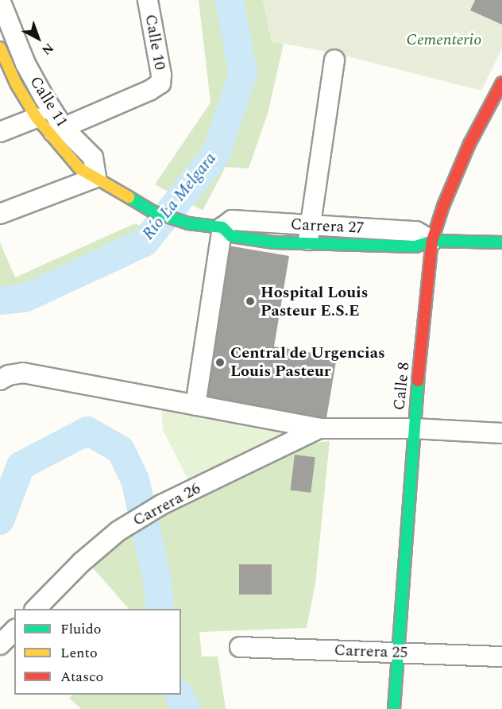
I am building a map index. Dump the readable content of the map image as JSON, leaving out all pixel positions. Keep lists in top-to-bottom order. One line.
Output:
{"streets":{"main road":["Calle 11","Carrera 27","Calle 8"],"street":["Calle 10","Carrera 26","Carrera 25"]},"crossings":[["Calle 10","Calle 11"],["Calle 11","Carrera 27"],["Carrera 27","Calle 8"],["Calle 8","Carrera 26"],["Calle 8","Carrera 25"]],"water":["Río La Melgara"],"parks":["Cementerio"],"places":["Hospital Louis Pasteur E.S.E","Central de Urgencias Louis Pasteur"],"legend":["Fluido","Lento","Atasco"],"north":"bottom right"}
